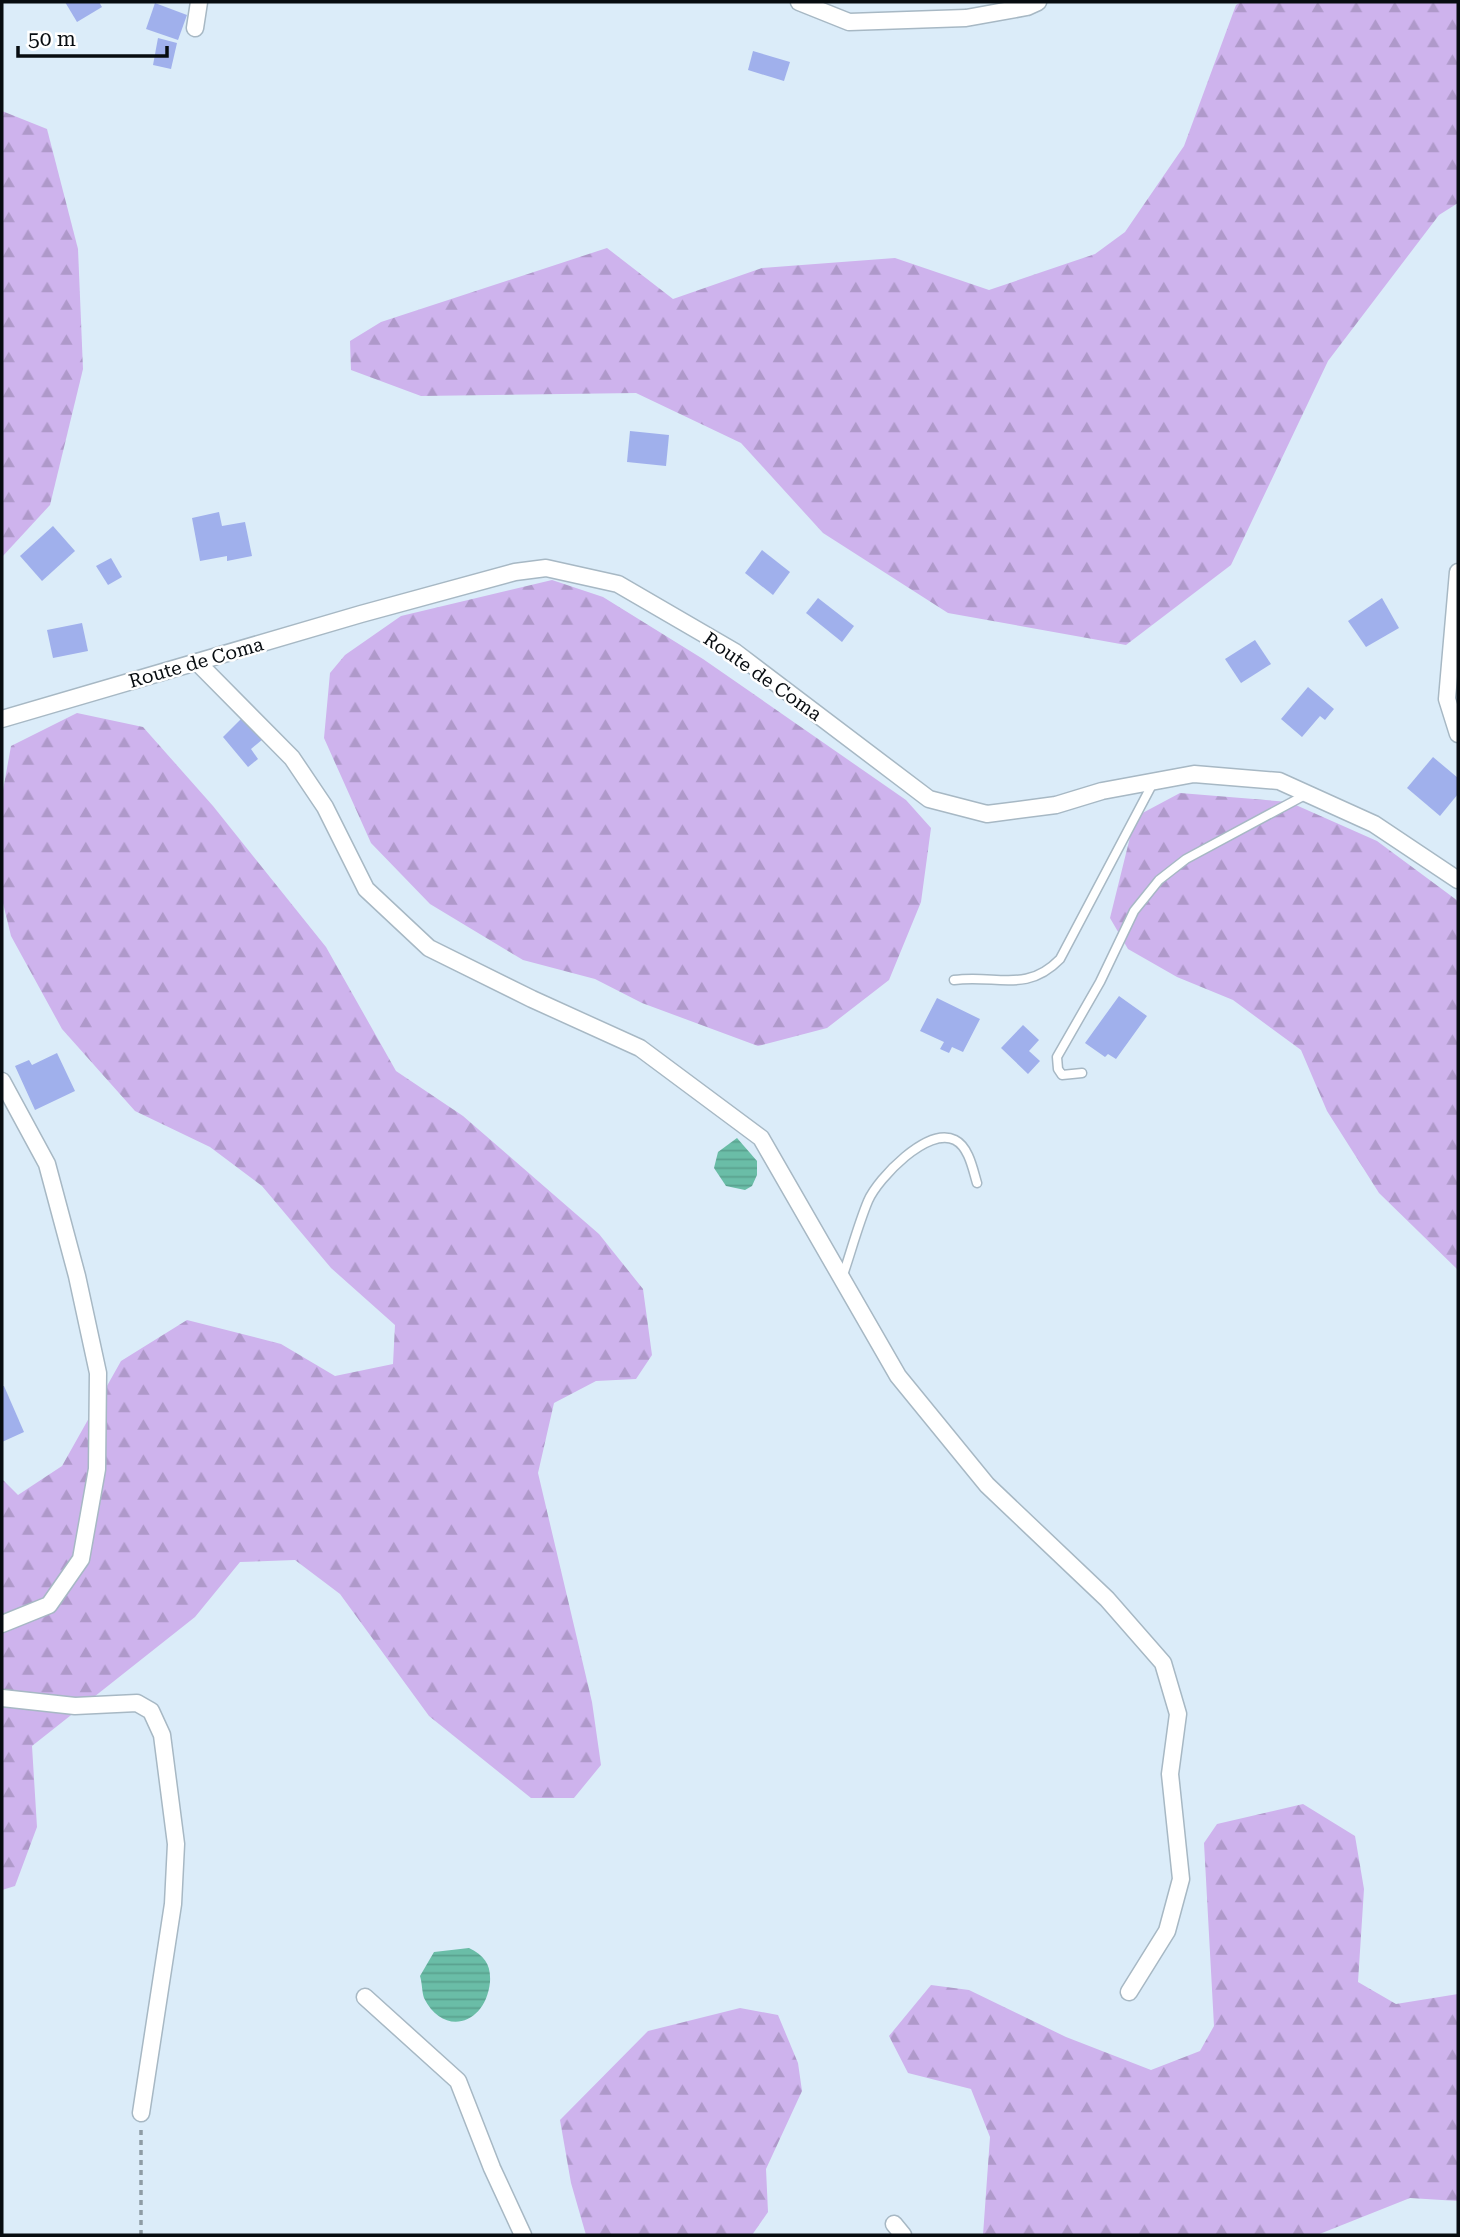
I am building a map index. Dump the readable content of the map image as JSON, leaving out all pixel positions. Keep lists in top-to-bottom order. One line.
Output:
{"streets":{"street":["Route de Coma"]},"scale_bar":"50 m"}
